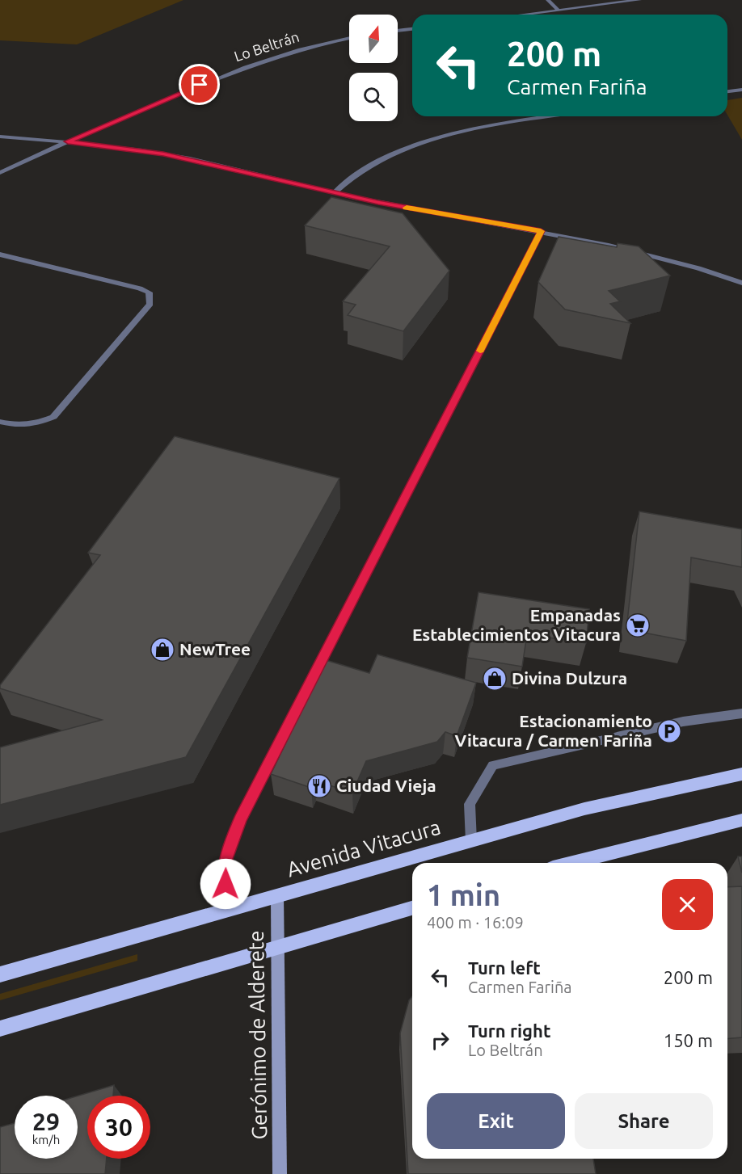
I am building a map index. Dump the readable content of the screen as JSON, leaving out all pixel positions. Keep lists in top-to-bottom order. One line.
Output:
{"streets":{"main road":["Avenida Vitacura","Gerónimo de Alderete"],"street":["Lo Beltrán"]},"crossings":[["Avenida Vitacura","Gerónimo de Alderete"]],"places":{"supermarket":["Empanadas Establecimientos Vitacura"],"shop":["NewTree","Divina Dulzura"],"parking":["Estacionamiento Vitacura / Carmen Fariña"],"restaurant":["Ciudad Vieja"]},"north":"top","page":{"turn":["200 m","Carmen Fariña"],"heading":["1 min","400 m · 16:09"],"list":[{"name":"Turn left","note":"Carmen Fariña","value":"200 m"},{"name":"Turn right","note":"Lo Beltrán","value":"150 m"}],"buttons":["Exit","Share"],"speed":"29 km/h","limit":"30"}}
